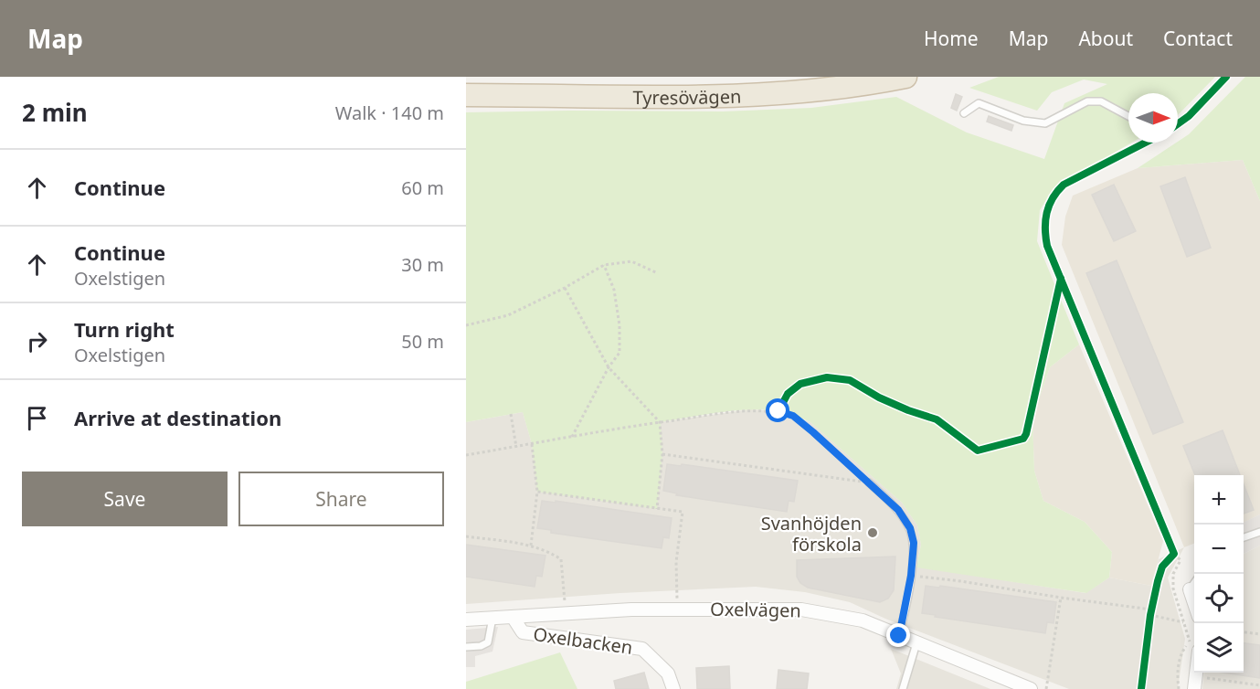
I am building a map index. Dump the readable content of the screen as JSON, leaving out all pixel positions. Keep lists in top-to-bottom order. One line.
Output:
{"streets":{"highway":["Tyresövägen"],"street":["Oxelvägen","Oxelbacken"]},"crossings":[["Oxelvägen","Oxelbacken"]],"places":["Svanhöjden förskola"],"north":"right","page":{"header":"Map","nav":["Home","Map","About","Contact"],"heading":["2 min","Walk · 140 m"],"list":[["Continue","60 m"],["Continue","Oxelstigen","30 m"],["Turn right","Oxelstigen","50 m"],"Arrive at destination"],"buttons":["Save","Share"],"map_buttons":["+","−"]}}
